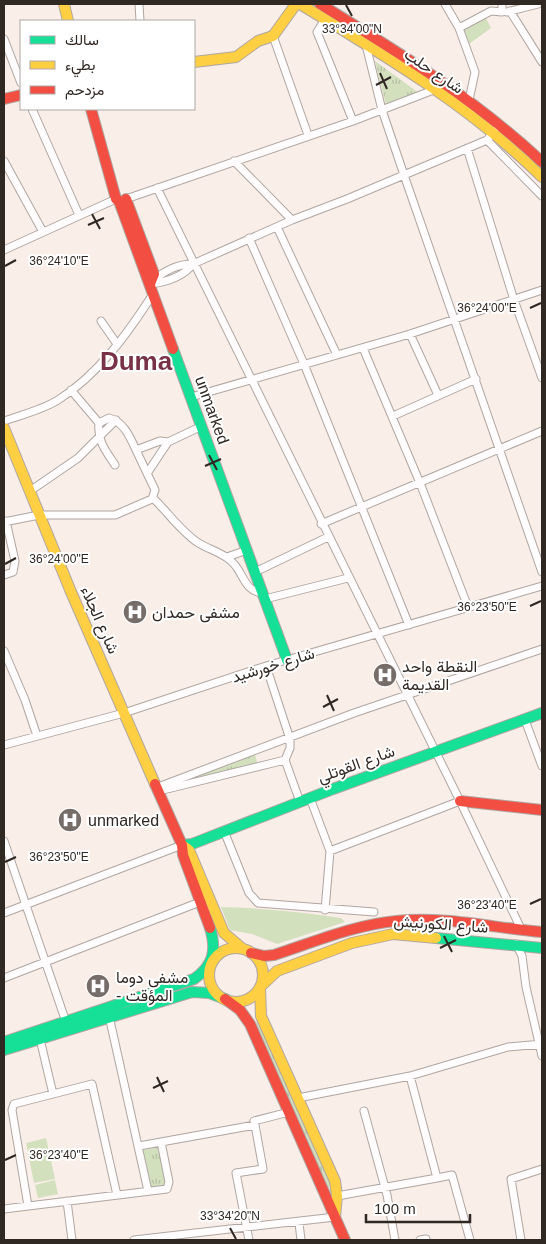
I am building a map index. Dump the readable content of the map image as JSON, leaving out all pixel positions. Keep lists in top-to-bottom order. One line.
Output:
{"streets":{"street":["شارع حلب","unmarked","شارع الجلاء","شارع خورشيد","شارع القوتلي","شارع الكورنيش"]},"crossings":[["unmarked","شارع خورشيد"],["شارع الجلاء","شارع خورشيد"],["شارع الجلاء","شارع القوتلي"]],"districts":["Duma"],"places":{"hospital":["مشفى حمدان","النقطة واحد القديمة","unmarked","مشفى دوما - المؤقت"]},"legend":["سالك","بطيء","مزدحم"],"scale_bar":"100 m","coordinates":["33°34'00\"N","36°24'10\"E","36°24'00\"E","36°23'50\"E","36°23'40\"E","33°34'20\"N"]}
